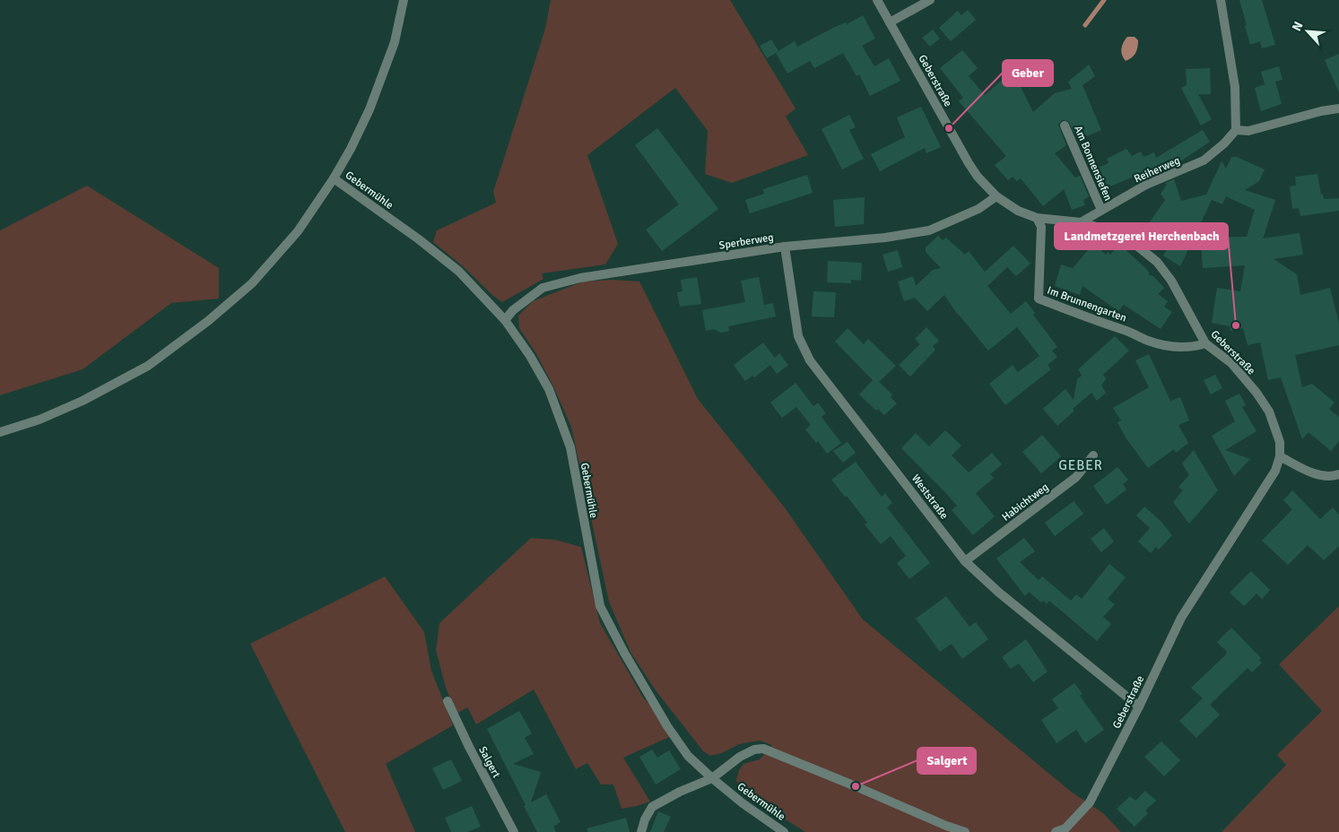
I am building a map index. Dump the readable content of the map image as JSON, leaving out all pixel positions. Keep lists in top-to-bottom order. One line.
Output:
{"streets":{"street":["Geberstraße","Am Bonnensiefen","Reiherweg","Gebermühle","Sperberweg","Im Brunnengarten","Weststraße","Habichtweg","Salgert"]},"crossings":[["Geberstraße","Reiherweg"],["Geberstraße","Sperberweg"],["Geberstraße","Im Brunnengarten"],["Geberstraße","Weststraße"],["Am Bonnensiefen","Reiherweg"],["Gebermühle","Sperberweg"],["Sperberweg","Weststraße"],["Weststraße","Habichtweg"]],"districts":["GEBER"],"places":["Geber","Landmetzgerei Herchenbach","Salgert"],"north":"top left"}
